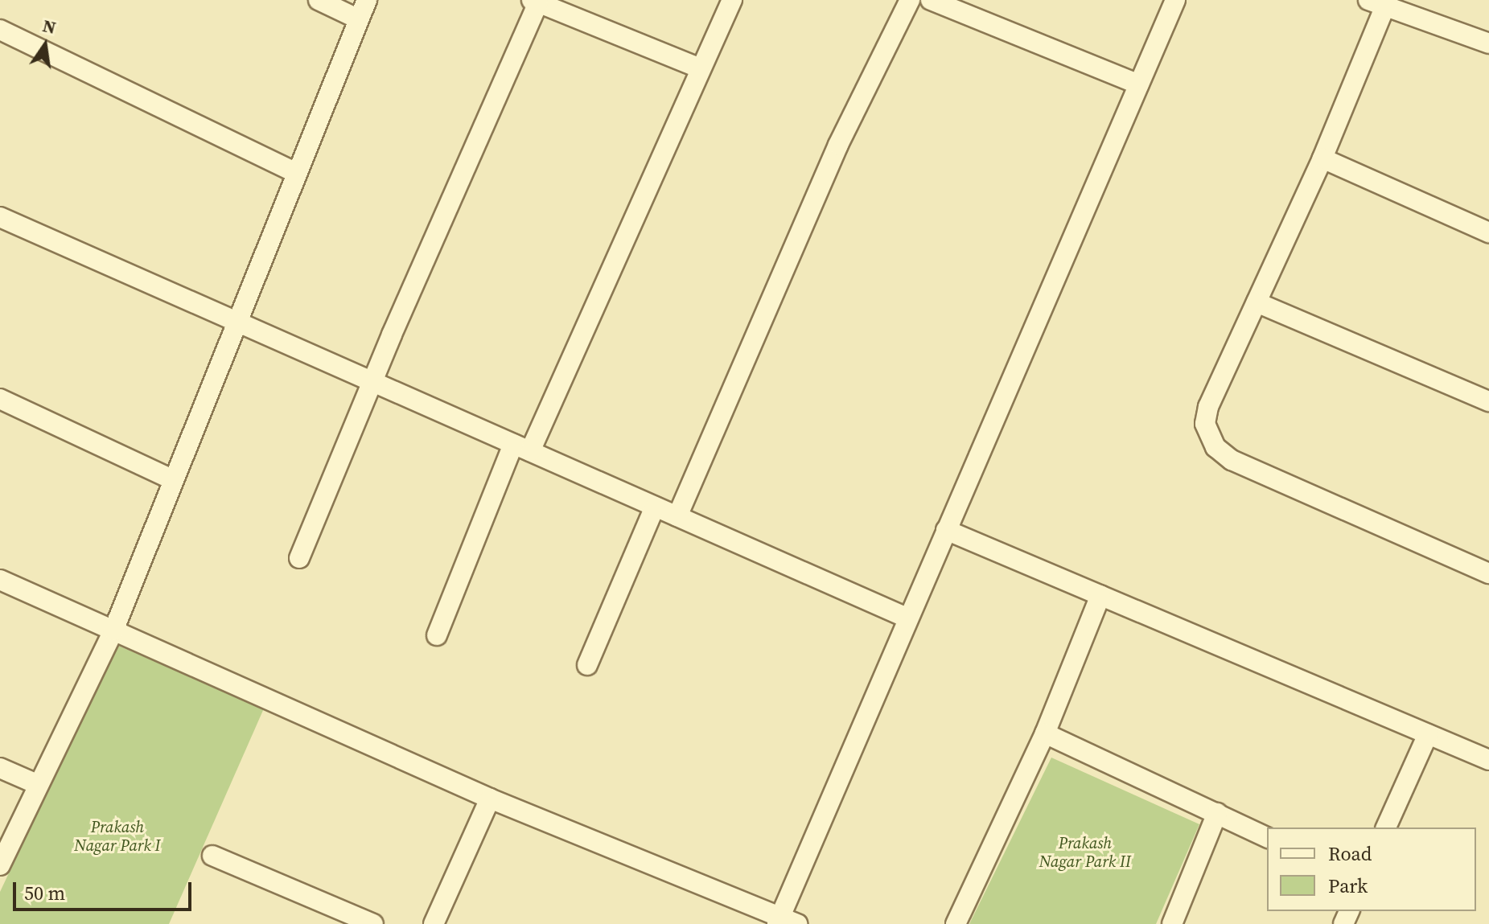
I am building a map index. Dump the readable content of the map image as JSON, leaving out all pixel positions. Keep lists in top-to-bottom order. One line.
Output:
{"parks":["Prakash Nagar Park I","Prakash Nagar Park II"],"legend":["Road","Park"],"scale_bar":"50 m","north":"top"}
